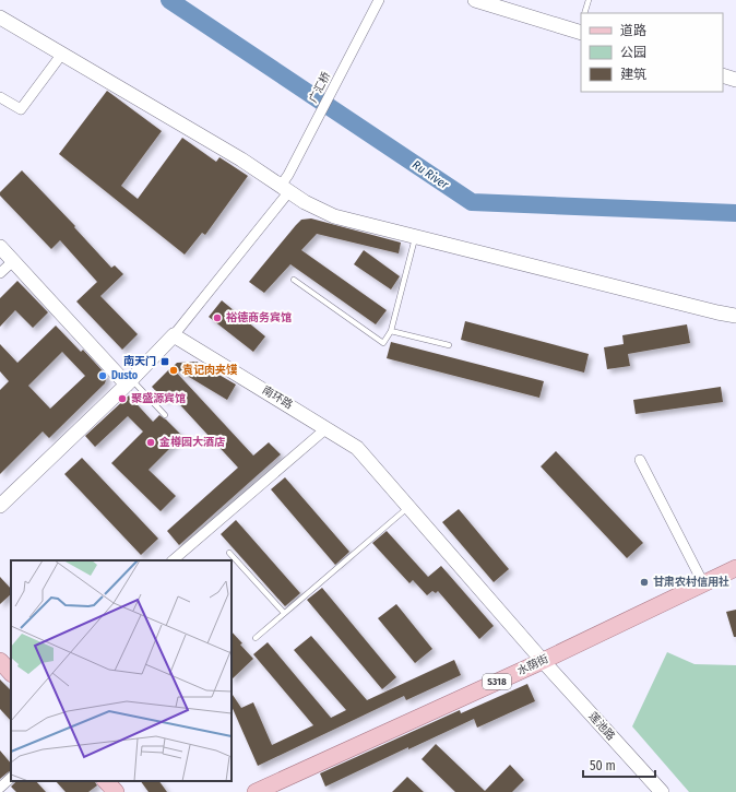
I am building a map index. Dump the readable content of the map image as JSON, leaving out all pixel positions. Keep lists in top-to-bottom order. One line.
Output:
{"streets":{"main road":["水荫街","S318"],"street":["广汇桥","南环路","莲池路"]},"crossings":[["广汇桥","南环路"],["南环路","水荫街"],["南环路","莲池路"],["水荫街","莲池路"]],"water":["Ru River"],"places":{"other":["裕德商务宾馆","袁记肉夹馍","Dusto","聚盛源宾馆","金樽园大酒店","甘肃农村信用社"],"transit":["南天门"]},"legend":["道路","公园","建筑"],"scale_bar":"50 m"}
